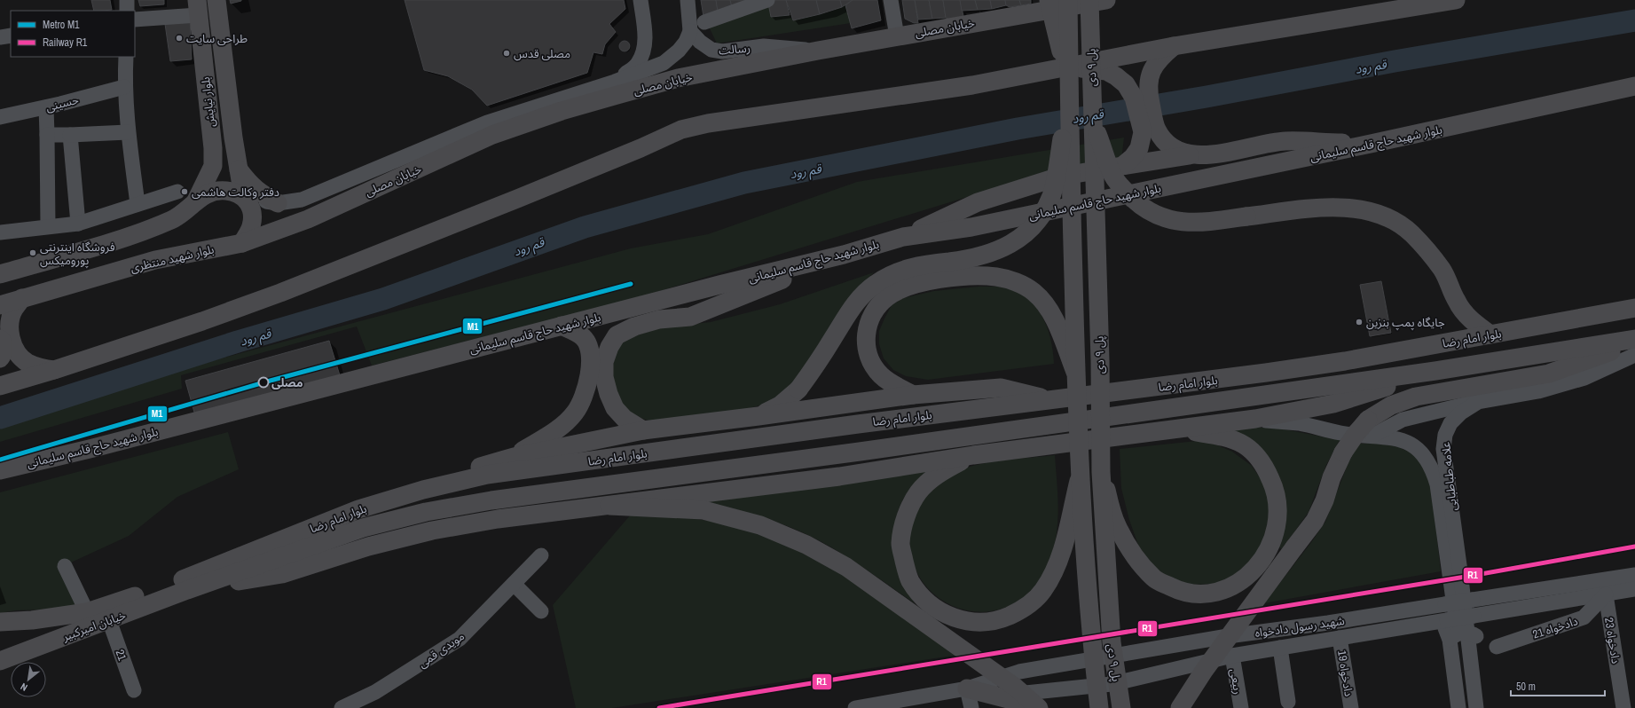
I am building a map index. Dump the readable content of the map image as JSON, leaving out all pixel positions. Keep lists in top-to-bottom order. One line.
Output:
{"streets":{"main road":["خیابان مصلی","پل ۹ دی","بلوار نیایش","بلوار شهید حاج قاسم سلیمانی","بلوار شهید منتظری","بلوار امام رضا","خیابان امیرکبیر"],"street":["رسالت","حسینی","علامه طباطبایی","شهید رسول دادخواه","دادخواه 21","دادخواه 23","مویدی قمی","21","دادخواه 19","ربیعی"]},"crossings":[["خیابان مصلی","رسالت"],["خیابان مصلی","پل ۹ دی"],["خیابان مصلی","بلوار نیایش"],["خیابان مصلی","بلوار شهید منتظری"],["بلوار نیایش","بلوار شهید منتظری"],["بلوار امام رضا","خیابان امیرکبیر"],["خیابان امیرکبیر","21"],["شهید رسول دادخواه","دادخواه 21"],["شهید رسول دادخواه","دادخواه 23"],["شهید رسول دادخواه","دادخواه 19"],["شهید رسول دادخواه","ربیعی"],["دادخواه 21","دادخواه 23"]],"water":["قم رود"],"places":["طراحی سایت","مصلی قدس","دفتر وکالت هاشمی","فروشگاه اینترنتی پورومیکس","جایگاه پمپ بنزین","مصلی"],"lines":["metro line M1","rail line R1"],"legend":["Metro M1","Railway R1"],"scale_bar":"50 m","north":"bottom left"}
